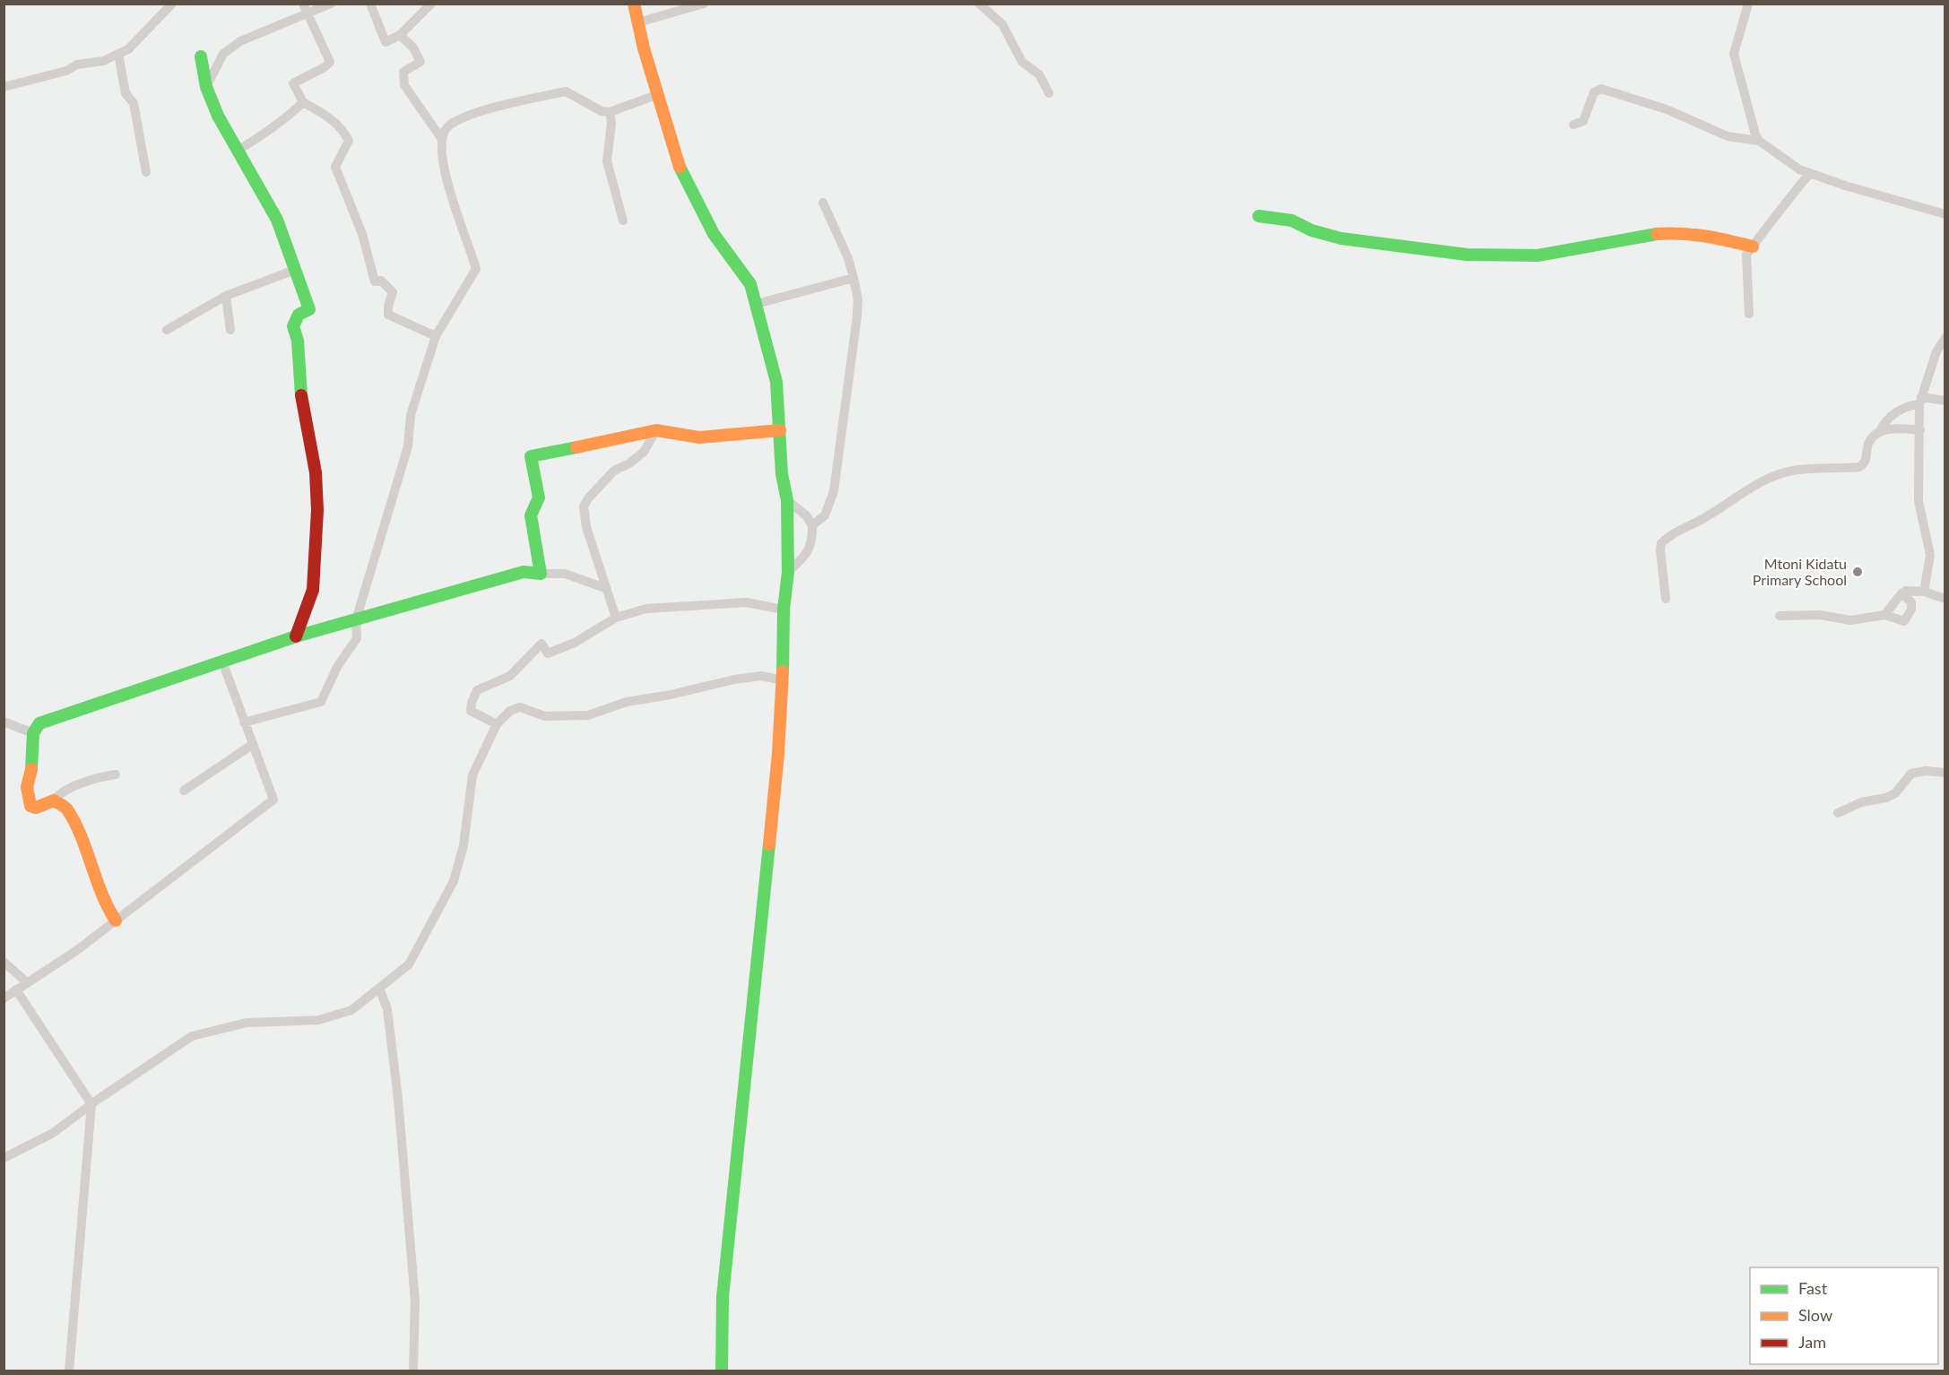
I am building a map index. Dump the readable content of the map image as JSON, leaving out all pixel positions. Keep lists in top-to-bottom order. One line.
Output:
{"places":["Mtoni Kidatu Primary School"],"legend":["Fast","Slow","Jam"]}
